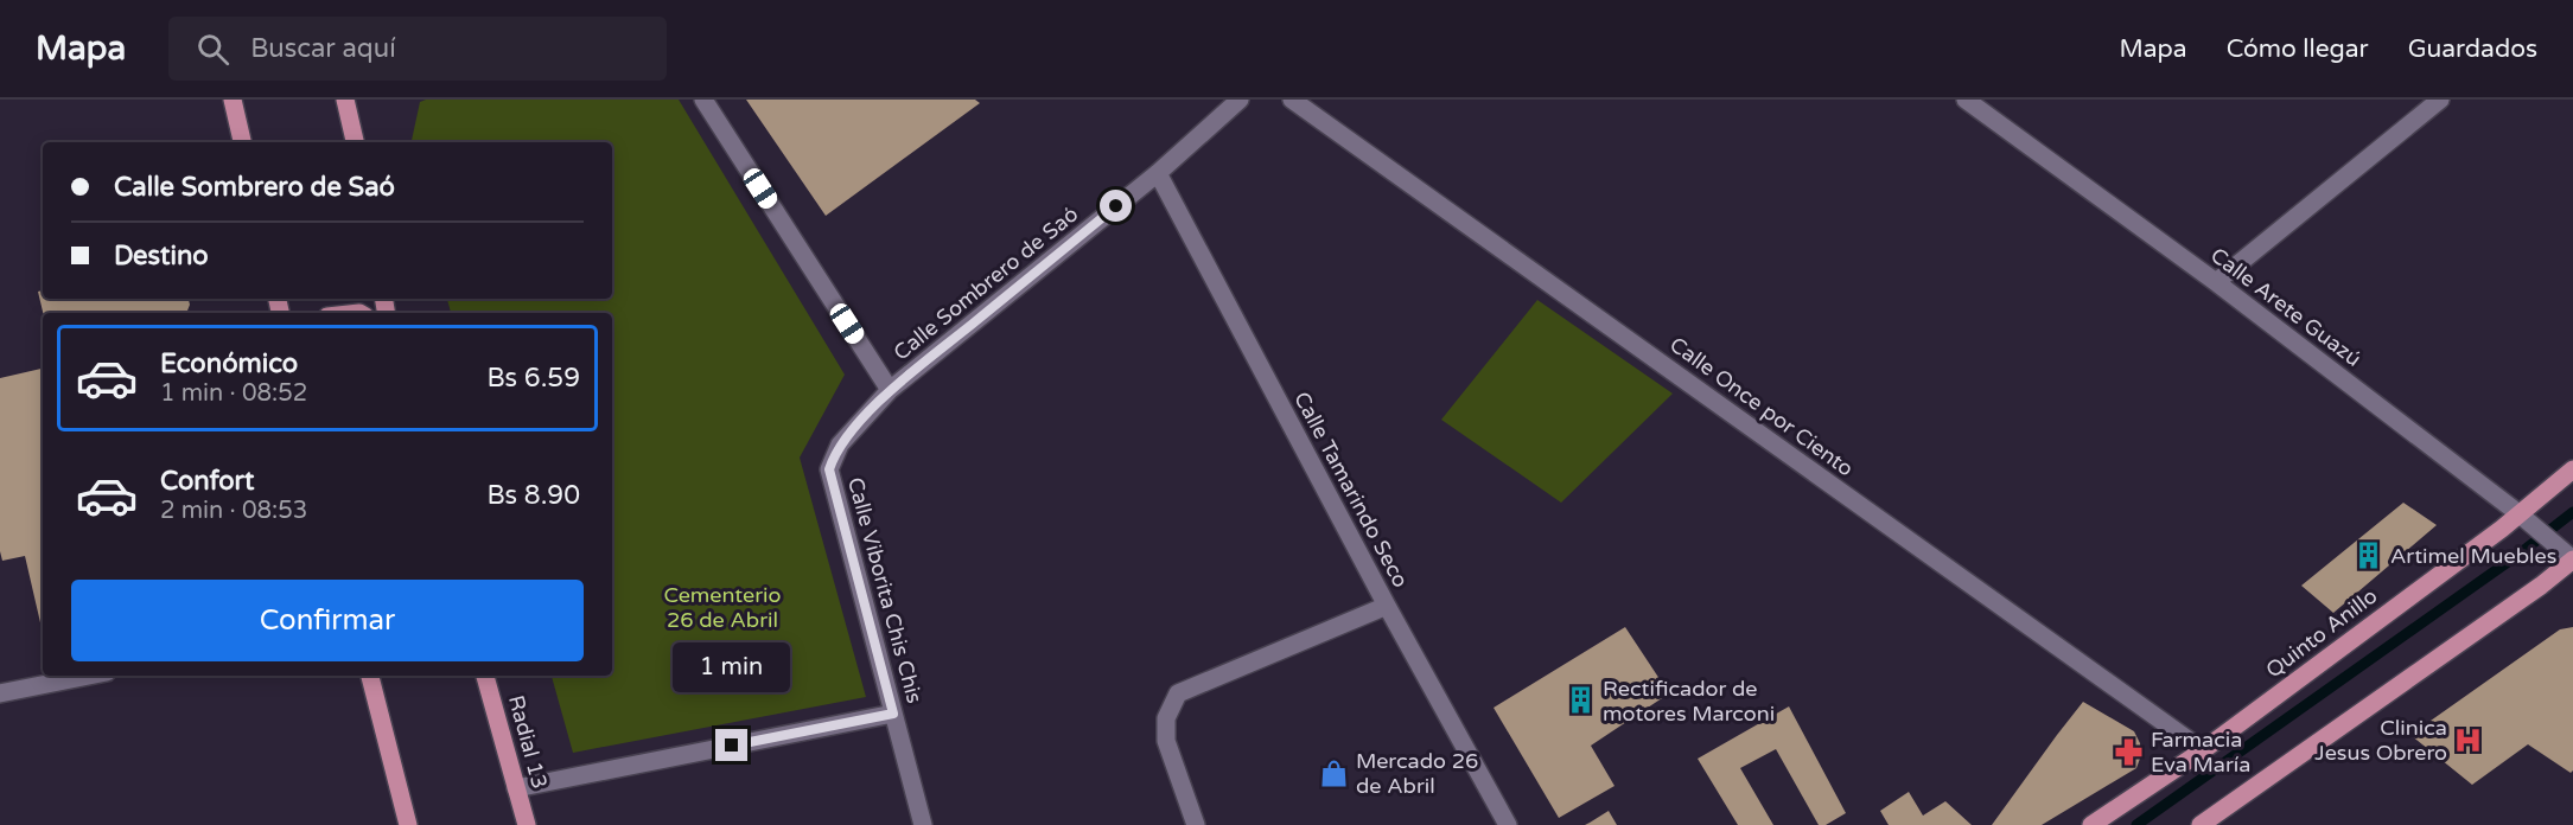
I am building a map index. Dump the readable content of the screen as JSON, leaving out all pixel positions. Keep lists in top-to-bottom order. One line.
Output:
{"streets":{"main road":["Quinto Anillo","Radial 13"],"street":["Calle Sombrero de Saó","Calle Arete Guazú","Calle Once por Ciento","Calle Tamarindo Seco","Calle Viborita Chis Chis"]},"crossings":[["Calle Sombrero de Saó","Calle Tamarindo Seco"],["Calle Sombrero de Saó","Calle Viborita Chis Chis"],["Calle Arete Guazú","Quinto Anillo"],["Calle Once por Ciento","Quinto Anillo"]],"parks":["Cementerio 26 de Abril"],"places":{"building":["Artimel Muebles","Rectificador de motores Marconi"],"hospital":["Clinica Jesus Obrero"],"pharmacy":["Farmacia Eva María"],"shop":["Mercado 26 de Abril"]},"page":{"header":"Mapa","search":"Buscar aquí","nav":["Mapa","Cómo llegar","Guardados"],"banner":["Calle Sombrero de Saó","Destino"],"list":[{"name":"Económico","note":"1 min · 08:52","value":"Bs 6.59"},{"name":"Confort","note":"2 min · 08:53","value":"Bs 8.90"}],"buttons":"Confirmar","bubble":"1 min"}}
